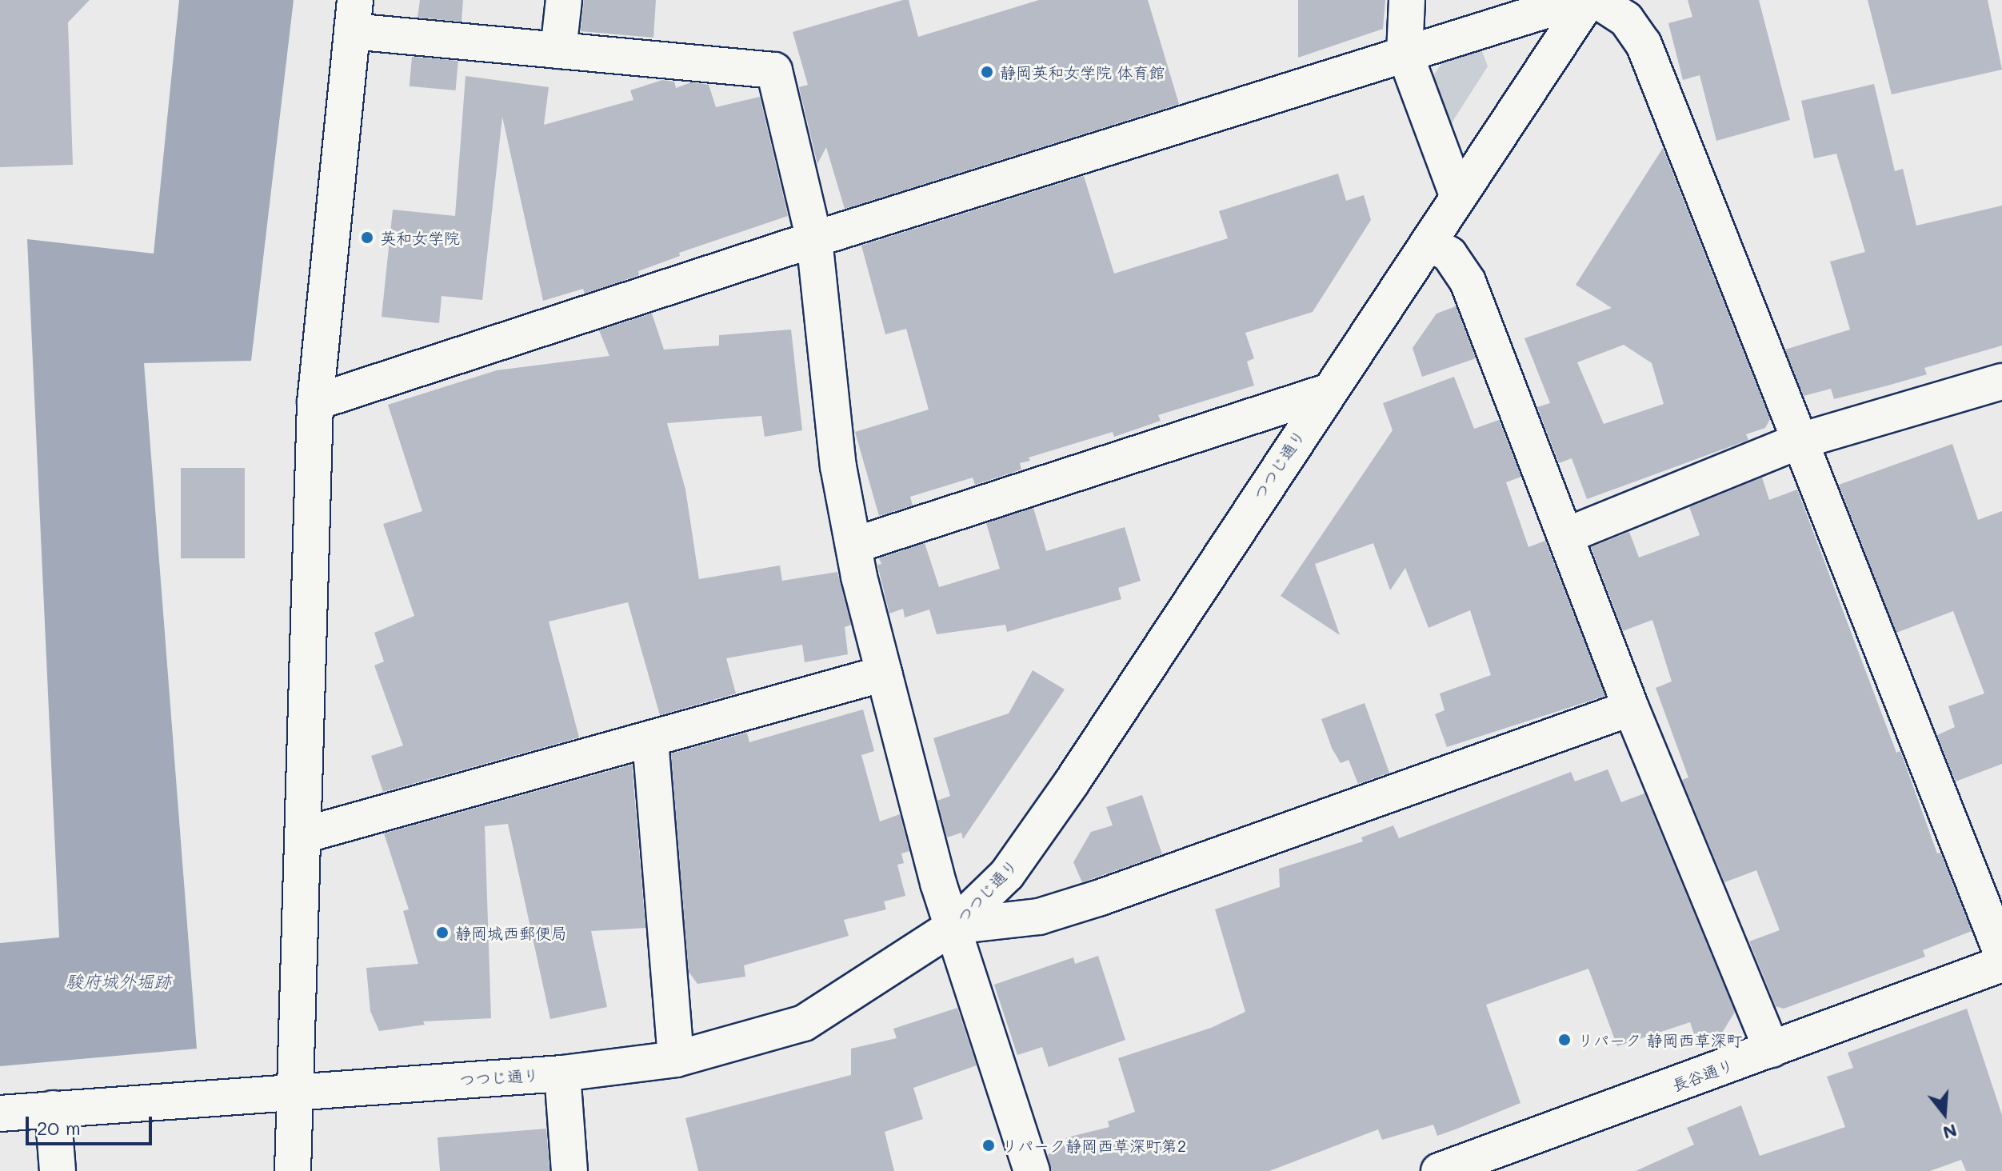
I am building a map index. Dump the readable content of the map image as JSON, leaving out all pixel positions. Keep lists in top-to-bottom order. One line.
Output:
{"streets":{"street":["つつじ通り","長谷通り"]},"water":["駿府城外堀跡"],"places":["静岡英和女学院 体育館","英和女学院","静岡城西郵便局","リパーク 静岡西草深町","リパーク静岡西草深町第2"],"scale_bar":"20 m","north":"bottom"}
